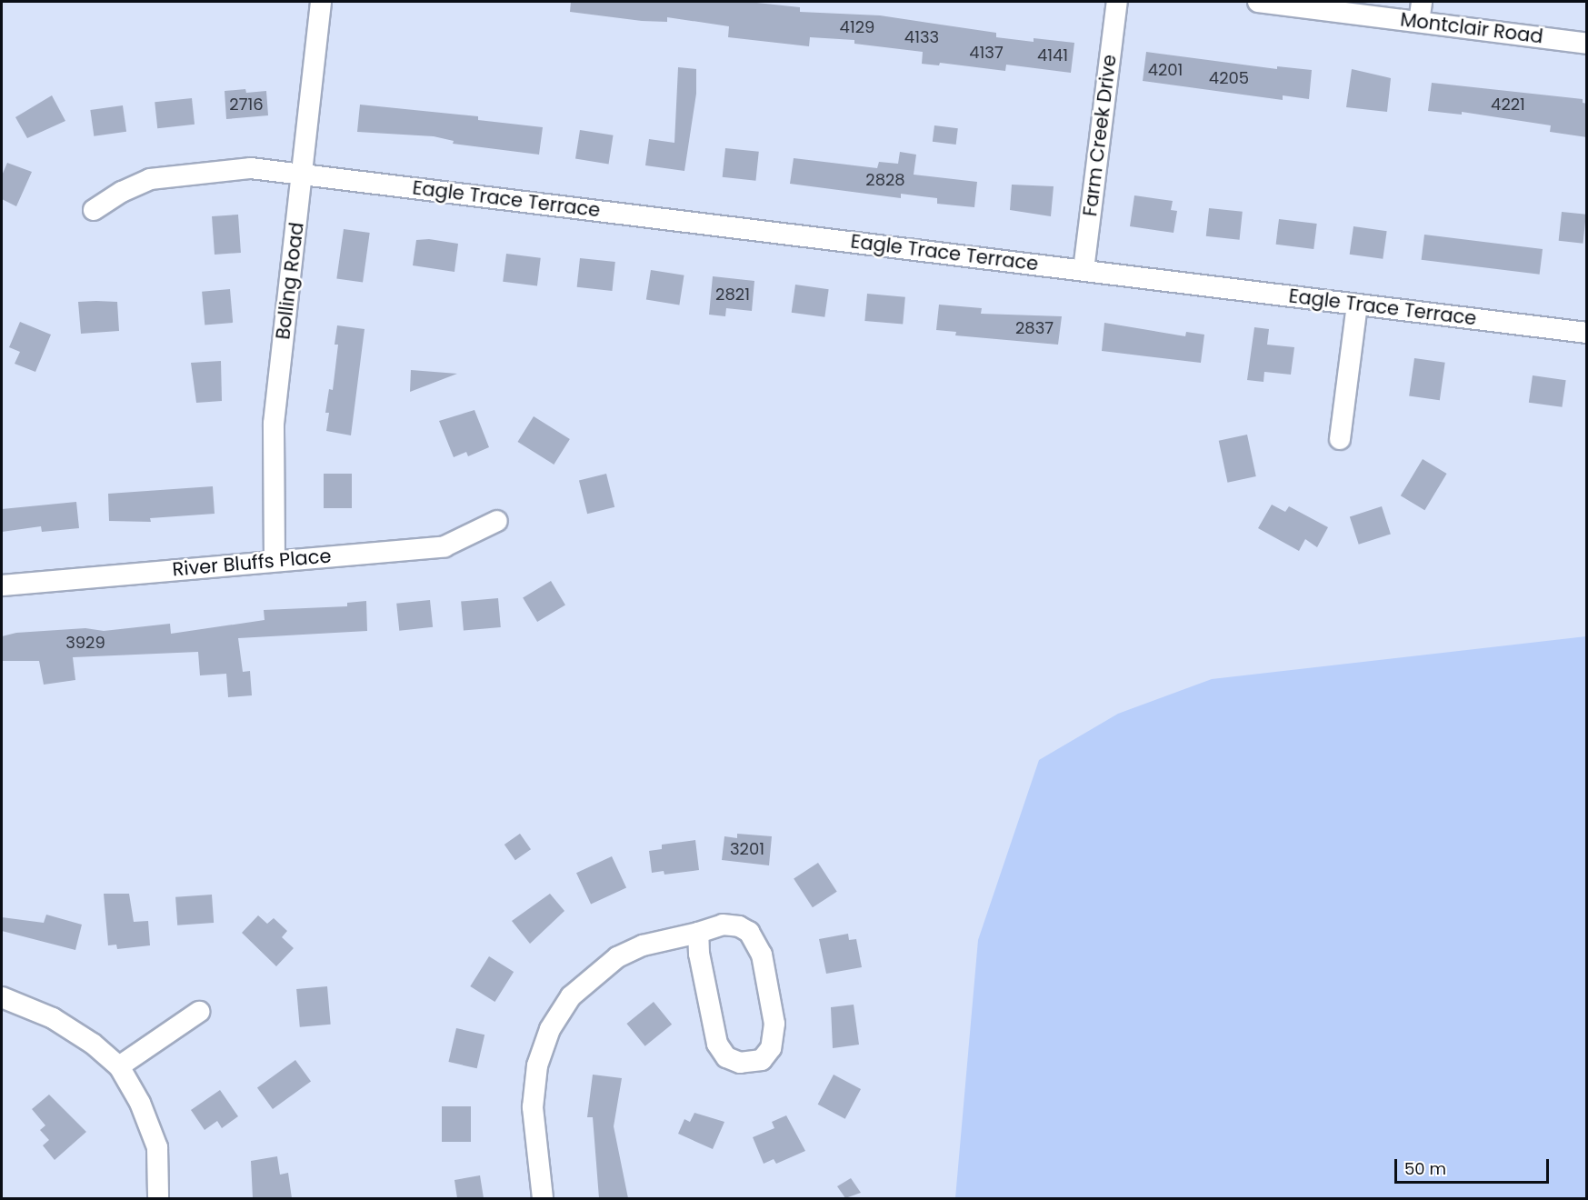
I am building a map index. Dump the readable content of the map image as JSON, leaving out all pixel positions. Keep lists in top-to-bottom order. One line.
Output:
{"streets":{"street":["Montclair Road","Farm Creek Drive","Eagle Trace Terrace","Bolling Road","River Bluffs Place"]},"crossings":[["Farm Creek Drive","Eagle Trace Terrace"],["Eagle Trace Terrace","Bolling Road"],["Bolling Road","River Bluffs Place"]],"house_numbers":["4129","4133","4137","4141","4201","4205","2716","4221","2828","2821","2837","3929","3201"],"scale_bar":"50 m"}
